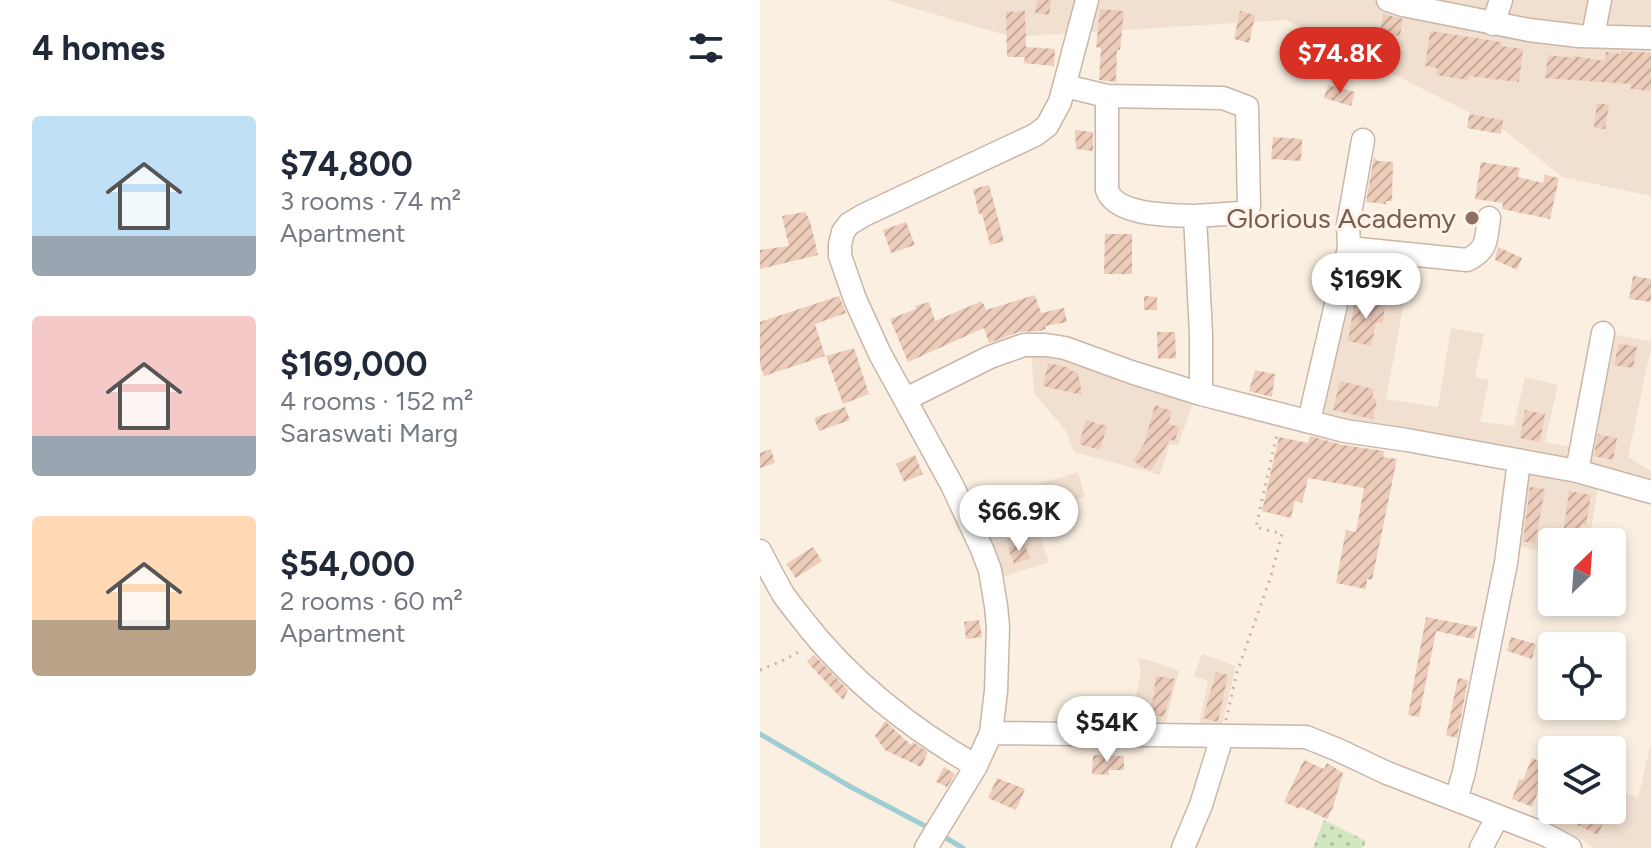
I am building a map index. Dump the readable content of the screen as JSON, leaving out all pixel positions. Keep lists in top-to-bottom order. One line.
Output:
{"places":["Glorious Academy"],"north":"top right","page":{"heading":"4 homes","price":["$74.8K","$169K","$66.9K","$54K"],"list":[{"name":"$74,800","note":"3 rooms · 74 m² · Apartment"},{"name":"$169,000","note":"4 rooms · 152 m² · Saraswati Marg"},{"name":"$54,000","note":"2 rooms · 60 m² · Apartment"}]}}
